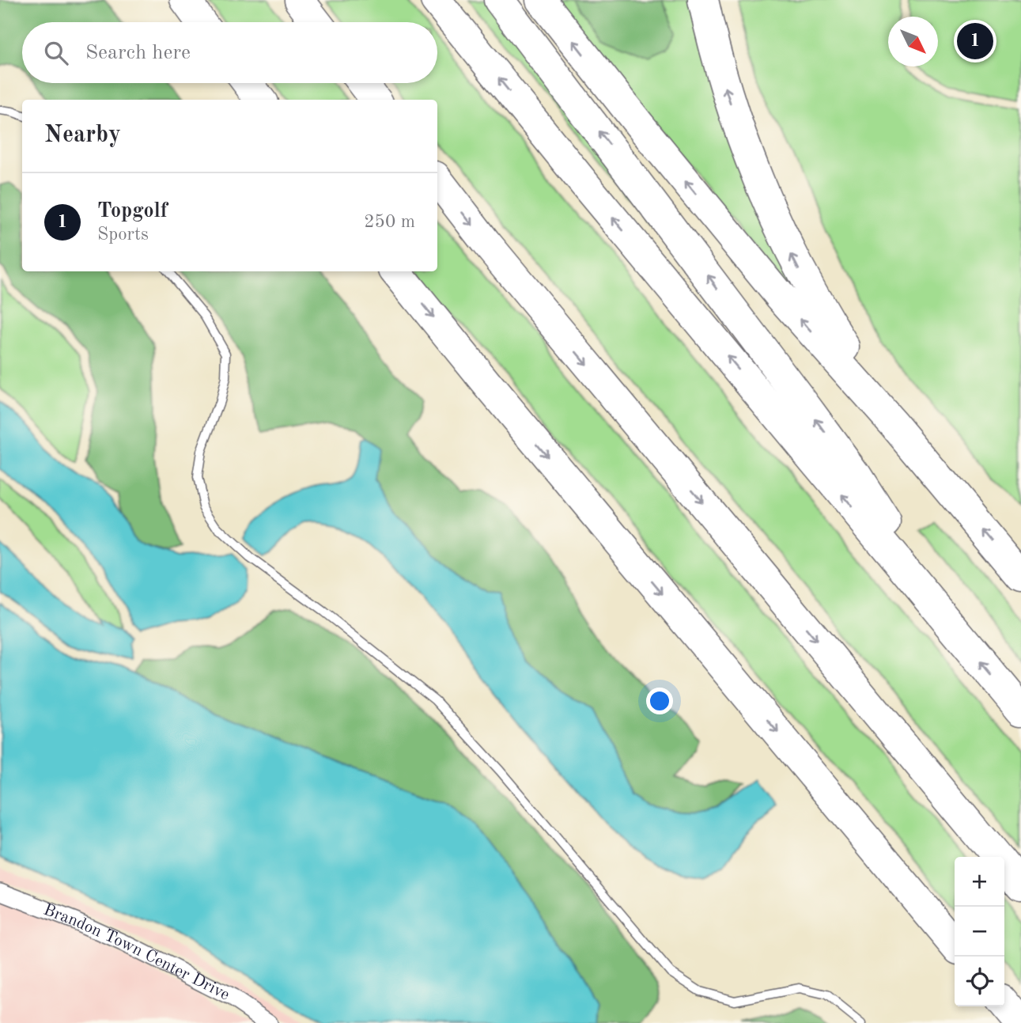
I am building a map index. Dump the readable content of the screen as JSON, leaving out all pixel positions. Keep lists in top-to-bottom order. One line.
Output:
{"streets":{"street":["Brandon Town Center Drive"]},"north":"bottom right","page":{"pins":"1","search":"Search here","heading":"Nearby","list":[{"mark":"1","name":"Topgolf","note":"Sports","value":"250 m"}],"map_buttons":["+","−"]}}
